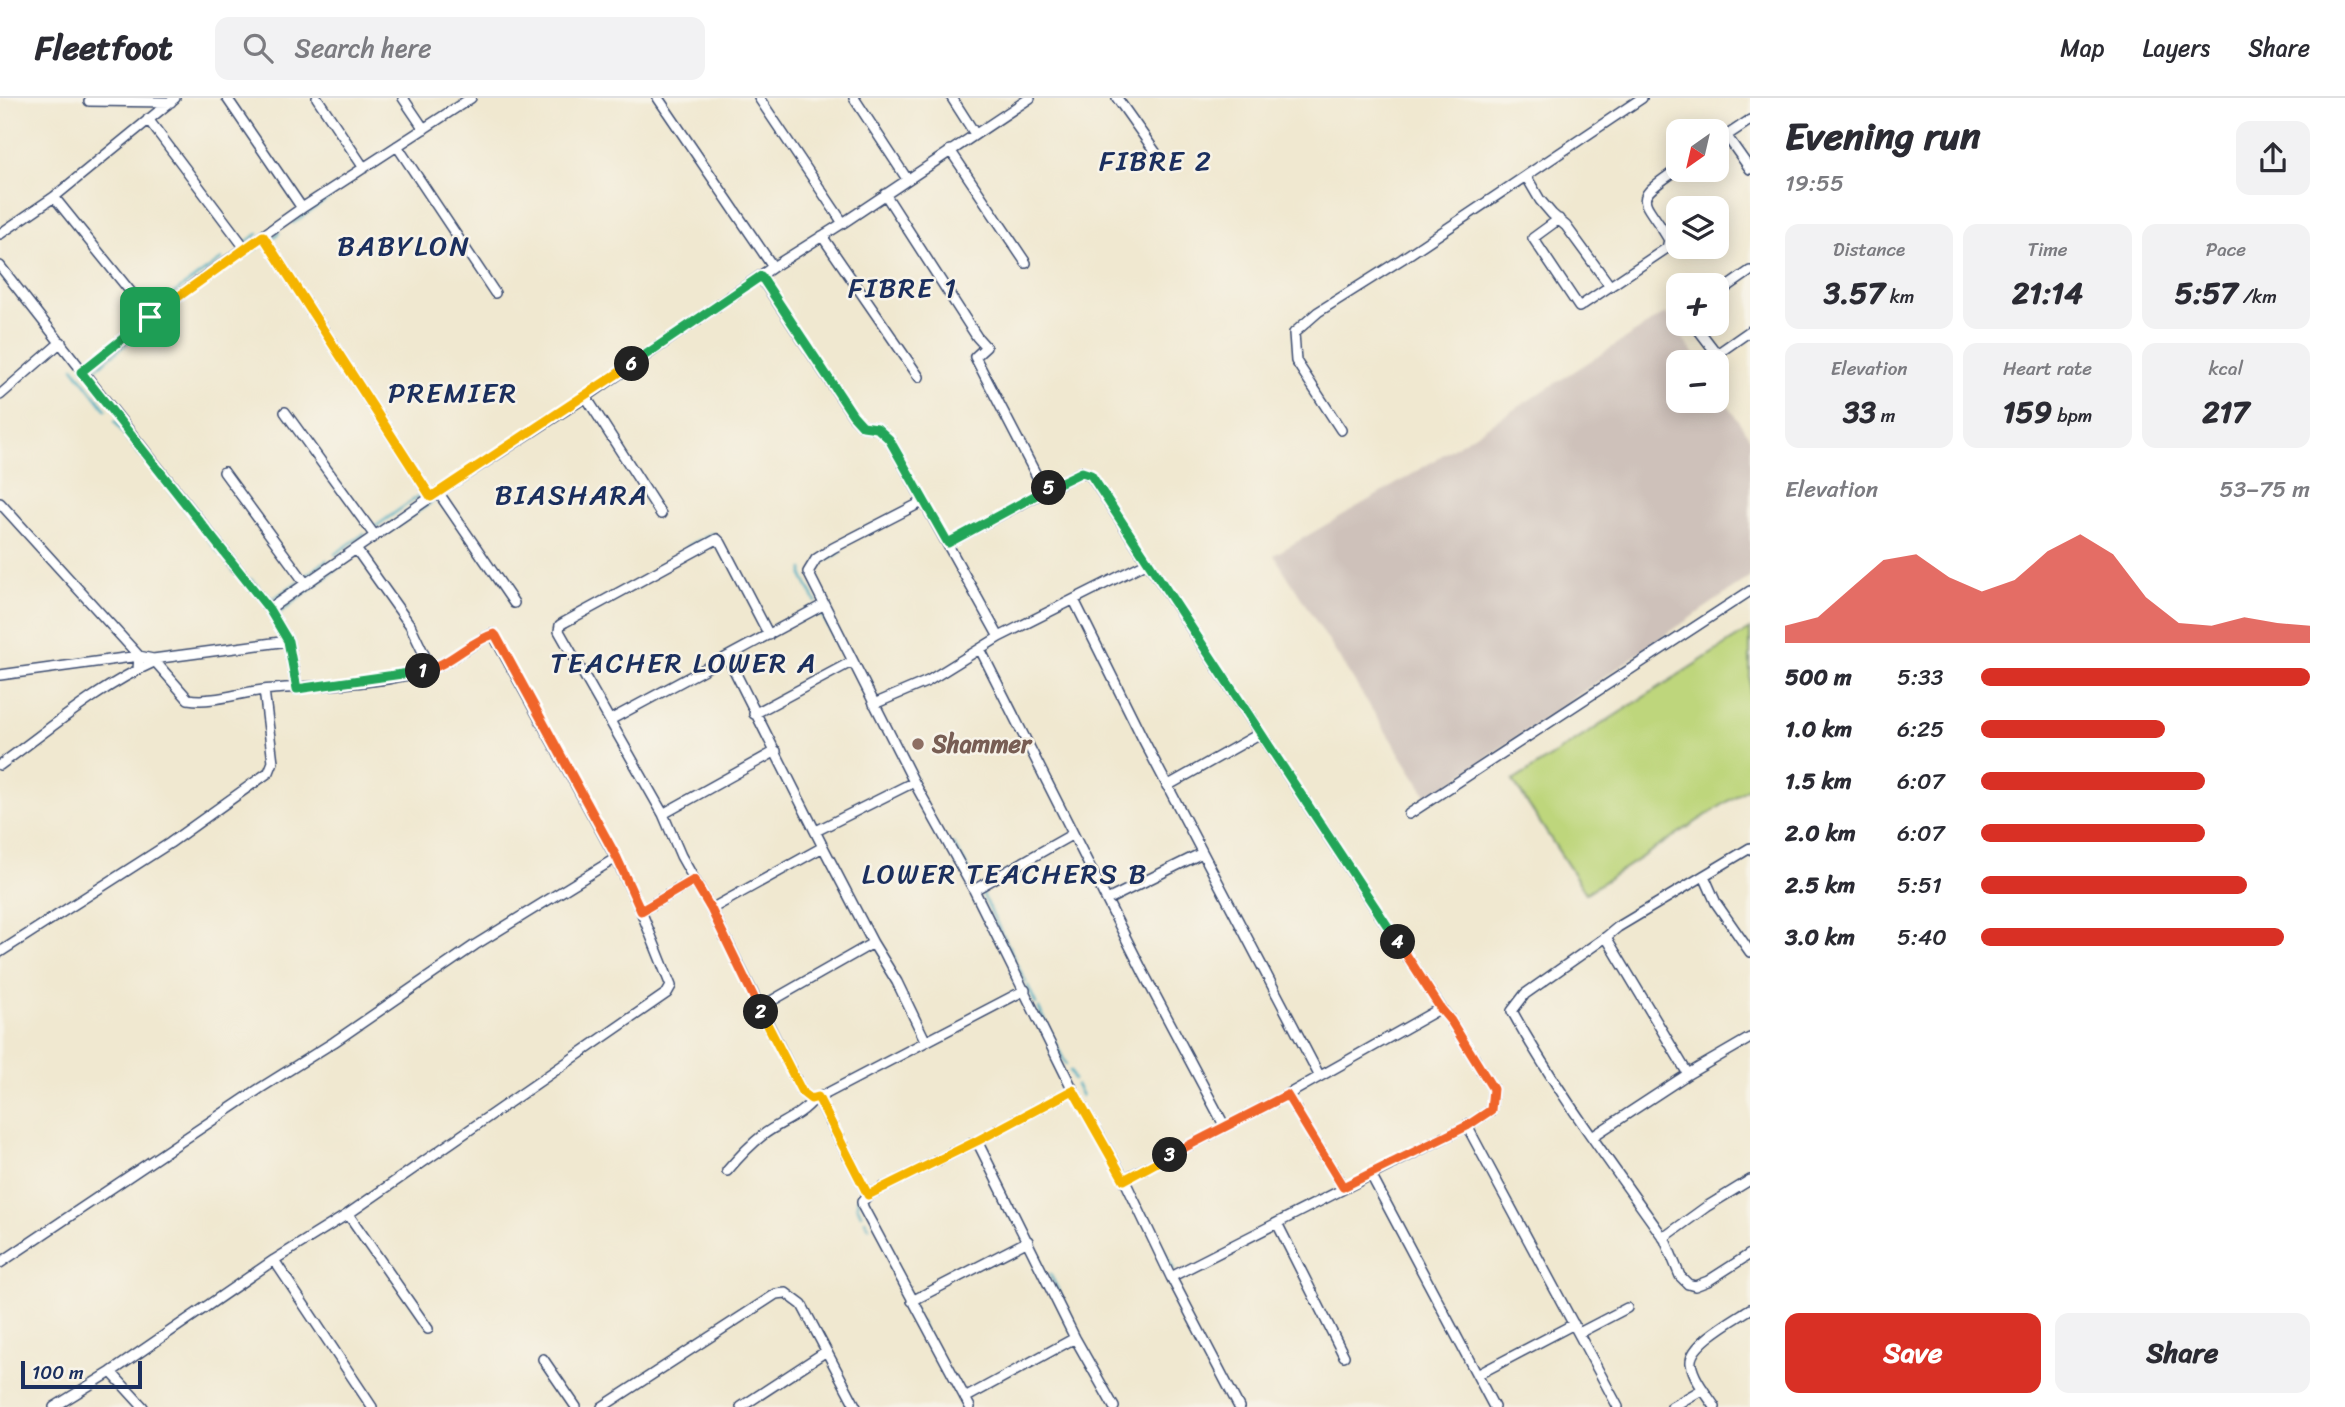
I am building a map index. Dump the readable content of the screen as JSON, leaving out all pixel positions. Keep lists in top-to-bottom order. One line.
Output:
{"districts":["FIBRE 2","BABYLON","FIBRE 1","PREMIER","BIASHARA","TEACHER LOWER A","LOWER TEACHERS B"],"places":["Shammer"],"scale_bar":"100 m","north":"bottom left","page":{"header":"Fleetfoot","search":"Search here","nav":["Map","Layers","Share"],"heading":["Evening run","19:55"],"map_buttons":["+","−"],"stats":[["Distance","3.57 km"],["Time","21:14"],["Pace","5:57 /km"],["Elevation","33 m"],["Heart rate","159 bpm"],["kcal","217"]],"pins":["6","5","1","4","2","3"],"chart":["Elevation","53–75 m"],"list":[{"name":"500 m","note":"5:33"},{"name":"1.0 km","note":"6:25"},{"name":"1.5 km","note":"6:07"},{"name":"2.0 km","note":"6:07"},{"name":"2.5 km","note":"5:51"},{"name":"3.0 km","note":"5:40"}],"buttons":["Save","Share"],"scale":"100 m"}}
